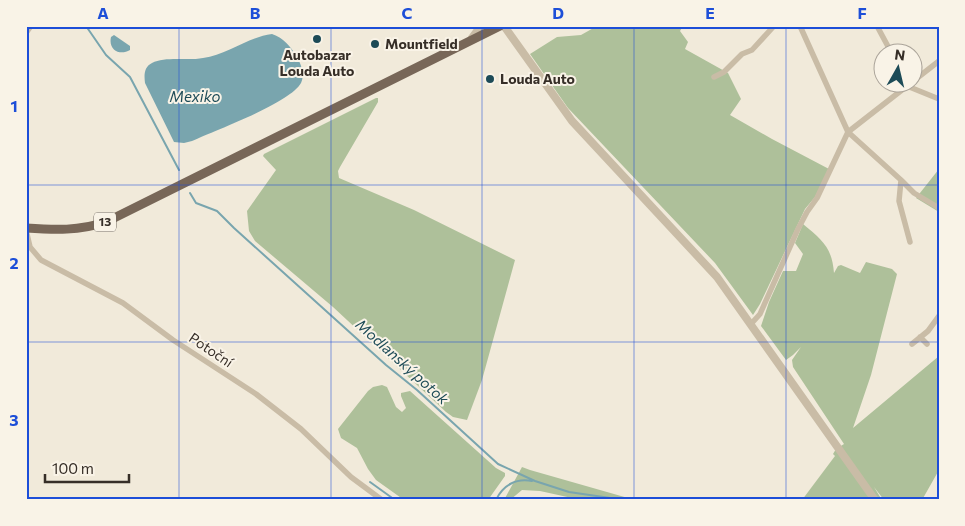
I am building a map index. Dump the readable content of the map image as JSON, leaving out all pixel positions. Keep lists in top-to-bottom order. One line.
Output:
{"streets":{"main road":["13"],"street":["Potoční"]},"crossings":[["13","Potoční"]],"water":["Mexiko","Modlanský potok"],"places":["Autobazar Louda Auto","Mountfield","Louda Auto"],"scale_bar":"100 m","north":"top","grid":{"columns":["A","B","C","D","E","F"],"rows":["1","2","3"]}}
